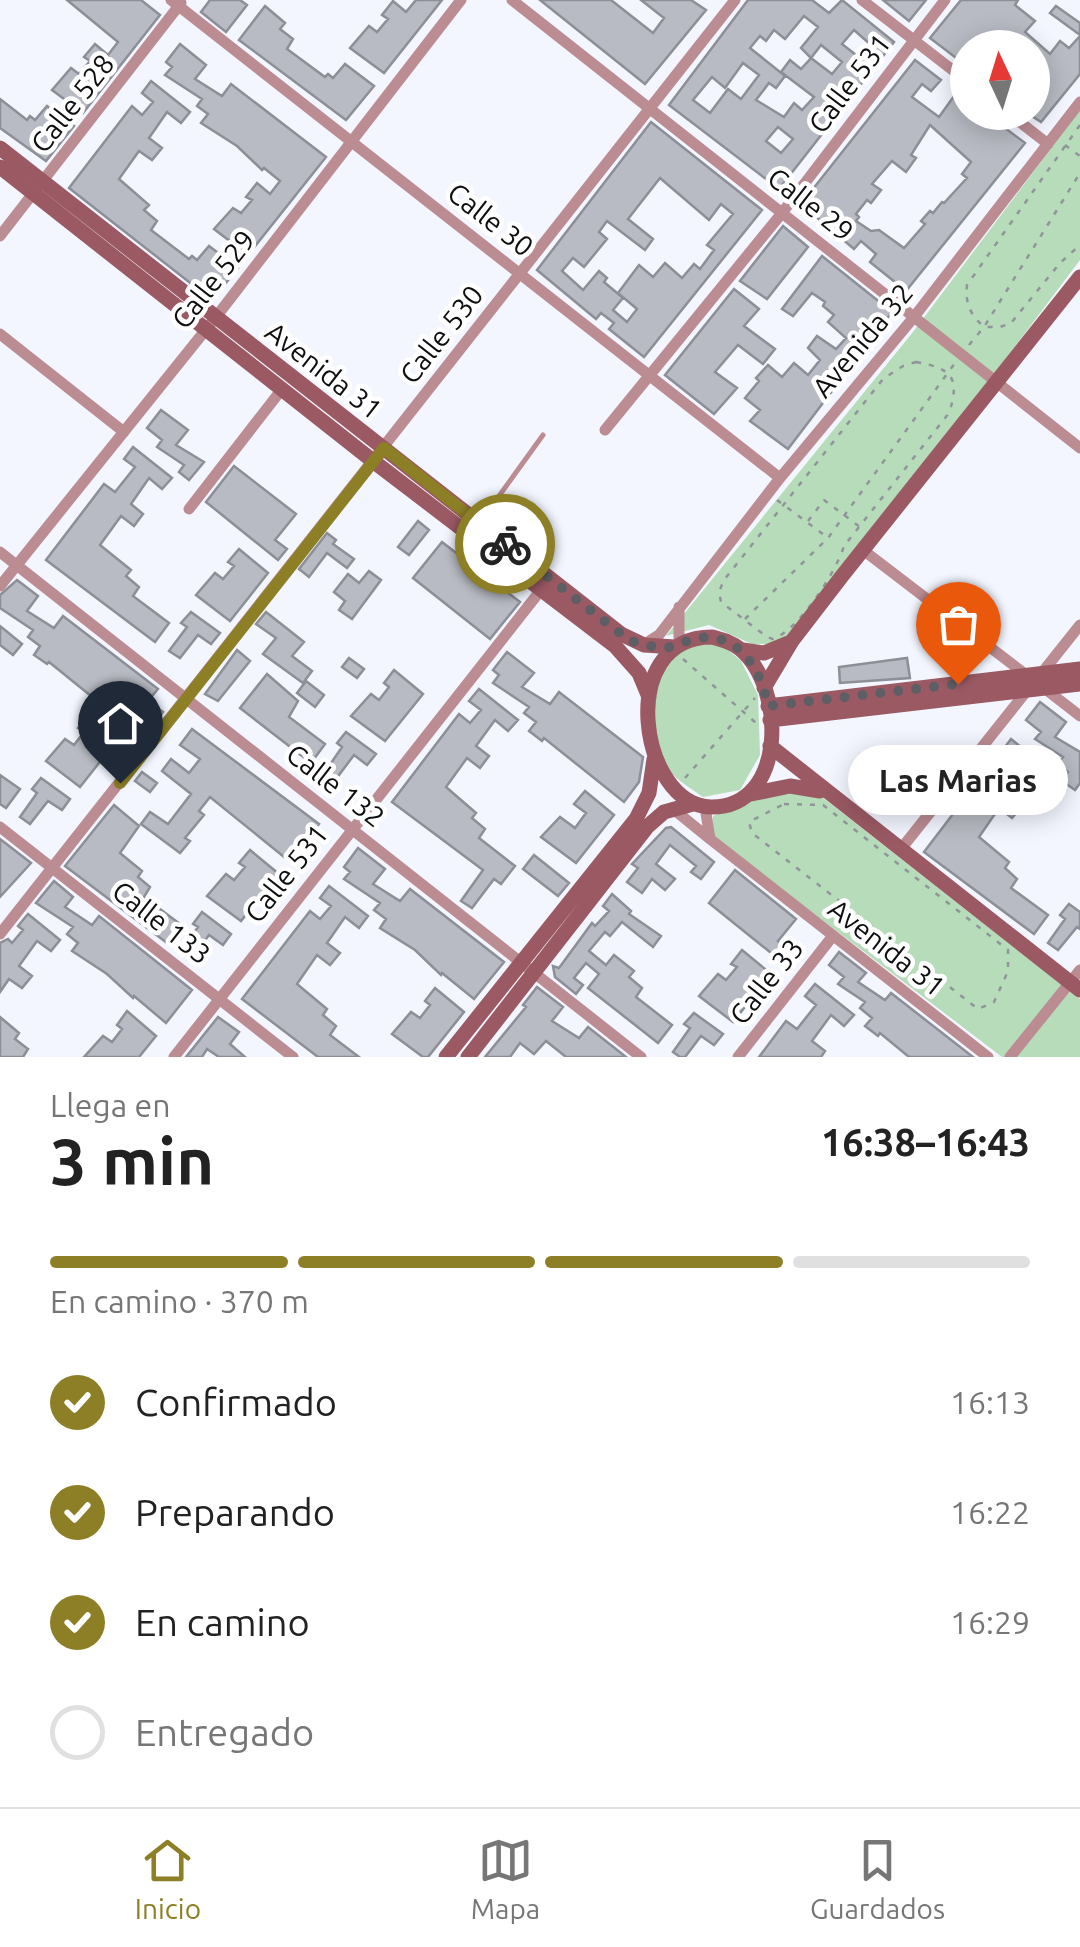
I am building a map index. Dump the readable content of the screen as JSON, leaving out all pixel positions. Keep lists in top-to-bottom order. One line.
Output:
{"streets":{"main road":["Avenida 31"],"street":["Calle 531","Calle 528","Calle 29","Calle 30","Calle 529","Calle 530","Avenida 32","Calle 132","Calle 133","Calle 33"]},"crossings":[["Calle 531","Calle 29"],["Calle 531","Calle 30"],["Calle 531","Avenida 31"],["Calle 531","Calle 132"],["Calle 531","Calle 133"],["Calle 528","Calle 30"],["Calle 528","Avenida 31"],["Calle 29","Calle 530"],["Calle 29","Avenida 32"],["Calle 30","Calle 529"],["Calle 30","Calle 530"],["Calle 30","Avenida 32"],["Calle 529","Avenida 31"],["Calle 529","Calle 132"],["Calle 530","Avenida 31"],["Calle 530","Calle 132"],["Calle 530","Calle 133"],["Avenida 32","Avenida 31"],["Avenida 31","Calle 33"]],"places":["Las Marias"],"north":"top","page":{"bubble":"Las Marias","heading":["3 min","Llega en","16:38–16:43"],"bar":"En camino · 370 m","list":[["Confirmado","16:13"],["Preparando","16:22"],["En camino","16:29"],"Entregado"],"tabs":["Inicio","Mapa","Guardados"]}}
